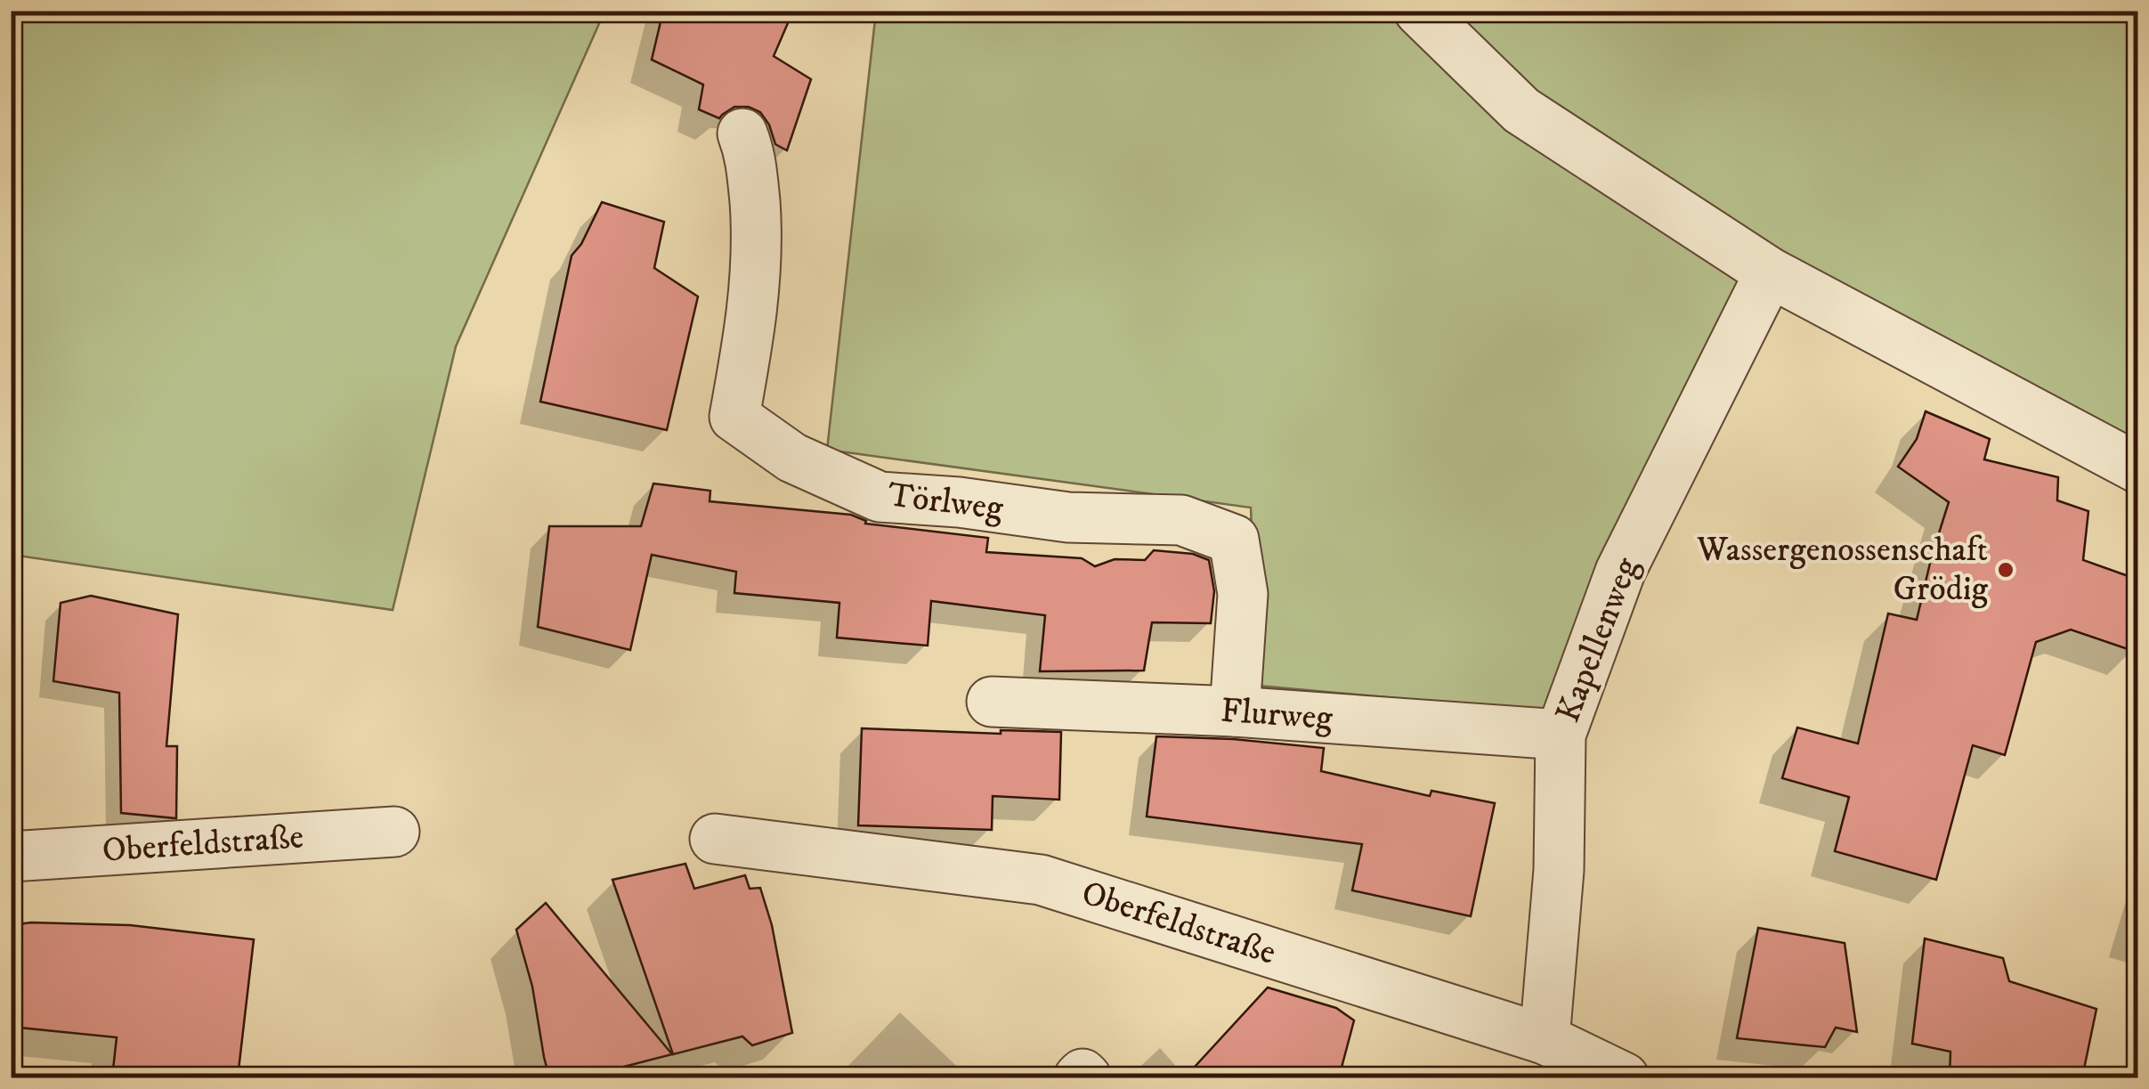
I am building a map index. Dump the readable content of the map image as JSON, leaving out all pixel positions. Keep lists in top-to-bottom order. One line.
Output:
{"streets":{"street":["Törlweg","Kapellenweg","Flurweg","Oberfeldstraße"]},"crossings":[["Törlweg","Flurweg"],["Kapellenweg","Flurweg"],["Kapellenweg","Oberfeldstraße"]],"places":["Wassergenossenschaft Grödig"]}
